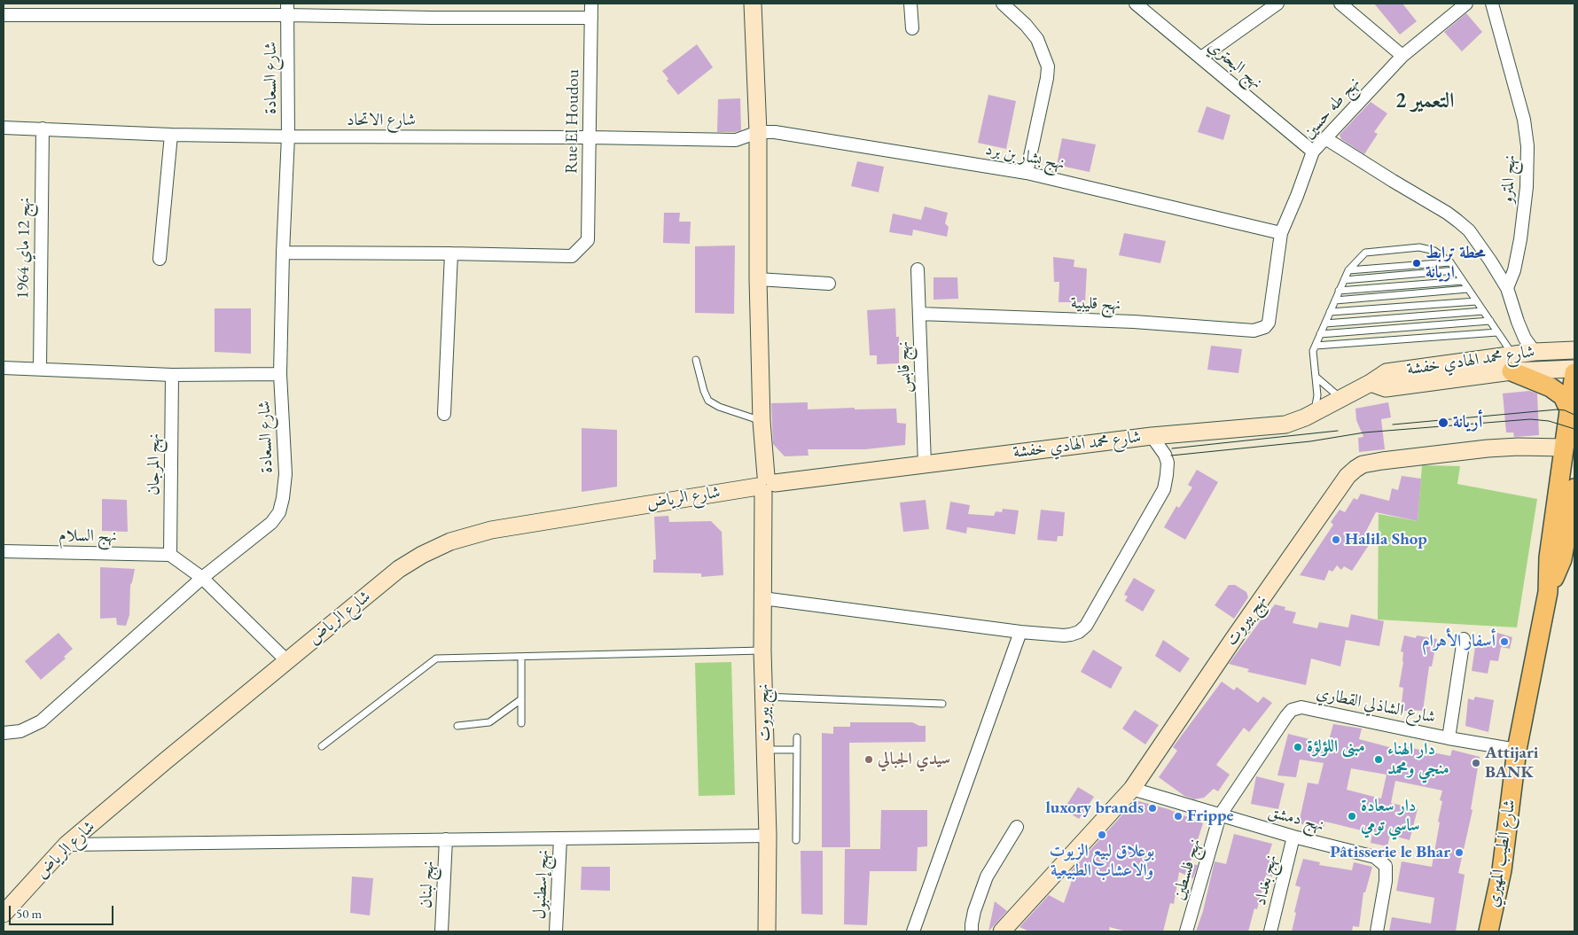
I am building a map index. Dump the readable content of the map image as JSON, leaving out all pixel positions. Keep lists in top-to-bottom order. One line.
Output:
{"streets":{"main road":["شارع الطيب المهيري"],"street":["نهج البحتري","شارع السعادة","نهج طه حسين","شارع الاتحاد","Rue El Houdou","نهج بشار بن برد","نهج المترو","نهج 12 ماي 1964","نهج قليبية","شارع محمد الهادي خفشة","نهج قابس","نهج المرجان","شارع الرياض","نهج السلام","نهج بيروت","شارع الشاذلي القطاري","نهج دمشق","نهج فلسطين","نهج بغداد","نهج لبنان","نهج إسطنبول"]},"crossings":[["نهج البحتري","نهج طه حسين"],["شارع السعادة","شارع الاتحاد"],["نهج طه حسين","نهج بشار بن برد"],["نهج طه حسين","نهج قليبية"],["شارع الاتحاد","Rue El Houdou"],["شارع الاتحاد","نهج بشار بن برد"],["شارع الاتحاد","نهج 12 ماي 1964"],["شارع الاتحاد","نهج بيروت"],["نهج بشار بن برد","نهج بيروت"],["نهج قليبية","نهج قابس"],["شارع محمد الهادي خفشة","نهج قابس"],["شارع محمد الهادي خفشة","شارع الرياض"],["شارع محمد الهادي خفشة","نهج بيروت"],["نهج المرجان","نهج السلام"],["شارع الرياض","نهج بيروت"],["نهج بيروت","نهج دمشق"],["نهج بيروت","شارع الطيب المهيري"],["شارع الشاذلي القطاري","نهج دمشق"],["شارع الشاذلي القطاري","شارع الطيب المهيري"],["شارع الشاذلي القطاري","نهج فلسطين"],["نهج دمشق","نهج فلسطين"],["نهج دمشق","نهج بغداد"]],"districts":["التعمير 2"],"places":["محطة ترابط اريانة","أريانة","Halila Shop","أسفار الأهرام","مبنى اللؤلؤة","سيدي الجبالي","دار الهناء منجي ومحمد","Attijari BANK","luxory brands","Frippe","دار سعادة ساسي تومي","بوعلاق لبيع الزيوت والاعشاب الطبيعية","Pâtisserie le Bhar"],"scale_bar":"50 m"}
